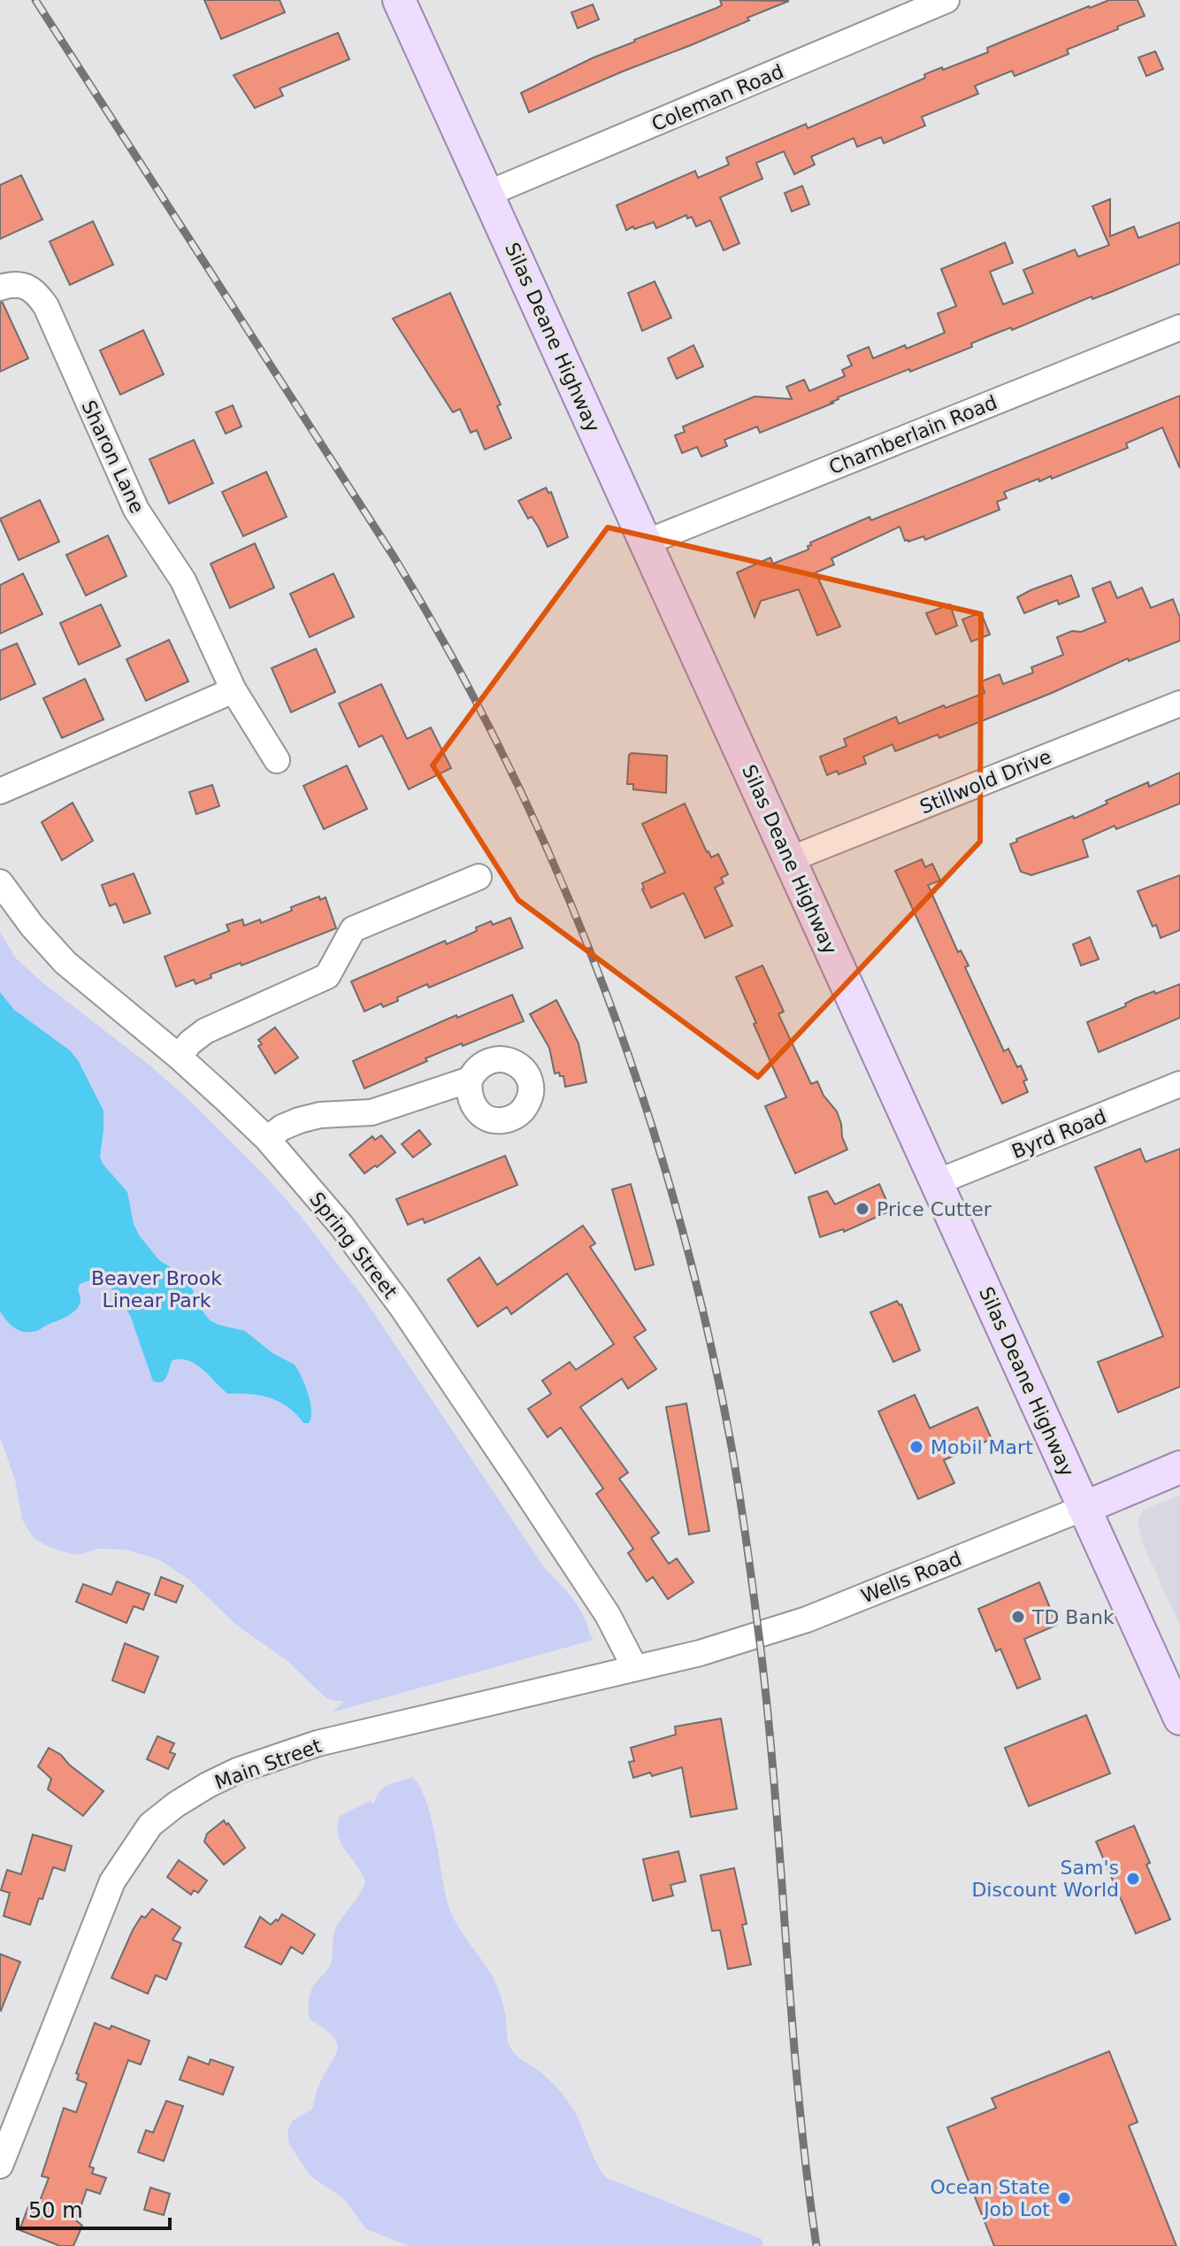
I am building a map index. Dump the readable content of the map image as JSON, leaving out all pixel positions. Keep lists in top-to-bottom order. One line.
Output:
{"streets":{"main road":["Silas Deane Highway","Wells Road"],"street":["Coleman Road","Chamberlain Road","Sharon Lane","Stillwold Drive","Byrd Road","Spring Street","Main Street"]},"crossings":[["Coleman Road","Silas Deane Highway"],["Silas Deane Highway","Chamberlain Road"],["Silas Deane Highway","Stillwold Drive"],["Silas Deane Highway","Byrd Road"],["Silas Deane Highway","Wells Road"],["Spring Street","Wells Road"],["Spring Street","Main Street"],["Wells Road","Main Street"]],"parks":["Beaver Brook Linear Park"],"places":["Price Cutter","Mobil Mart","TD Bank","Sam's Discount World","Ocean State Job Lot"],"scale_bar":"50 m"}
